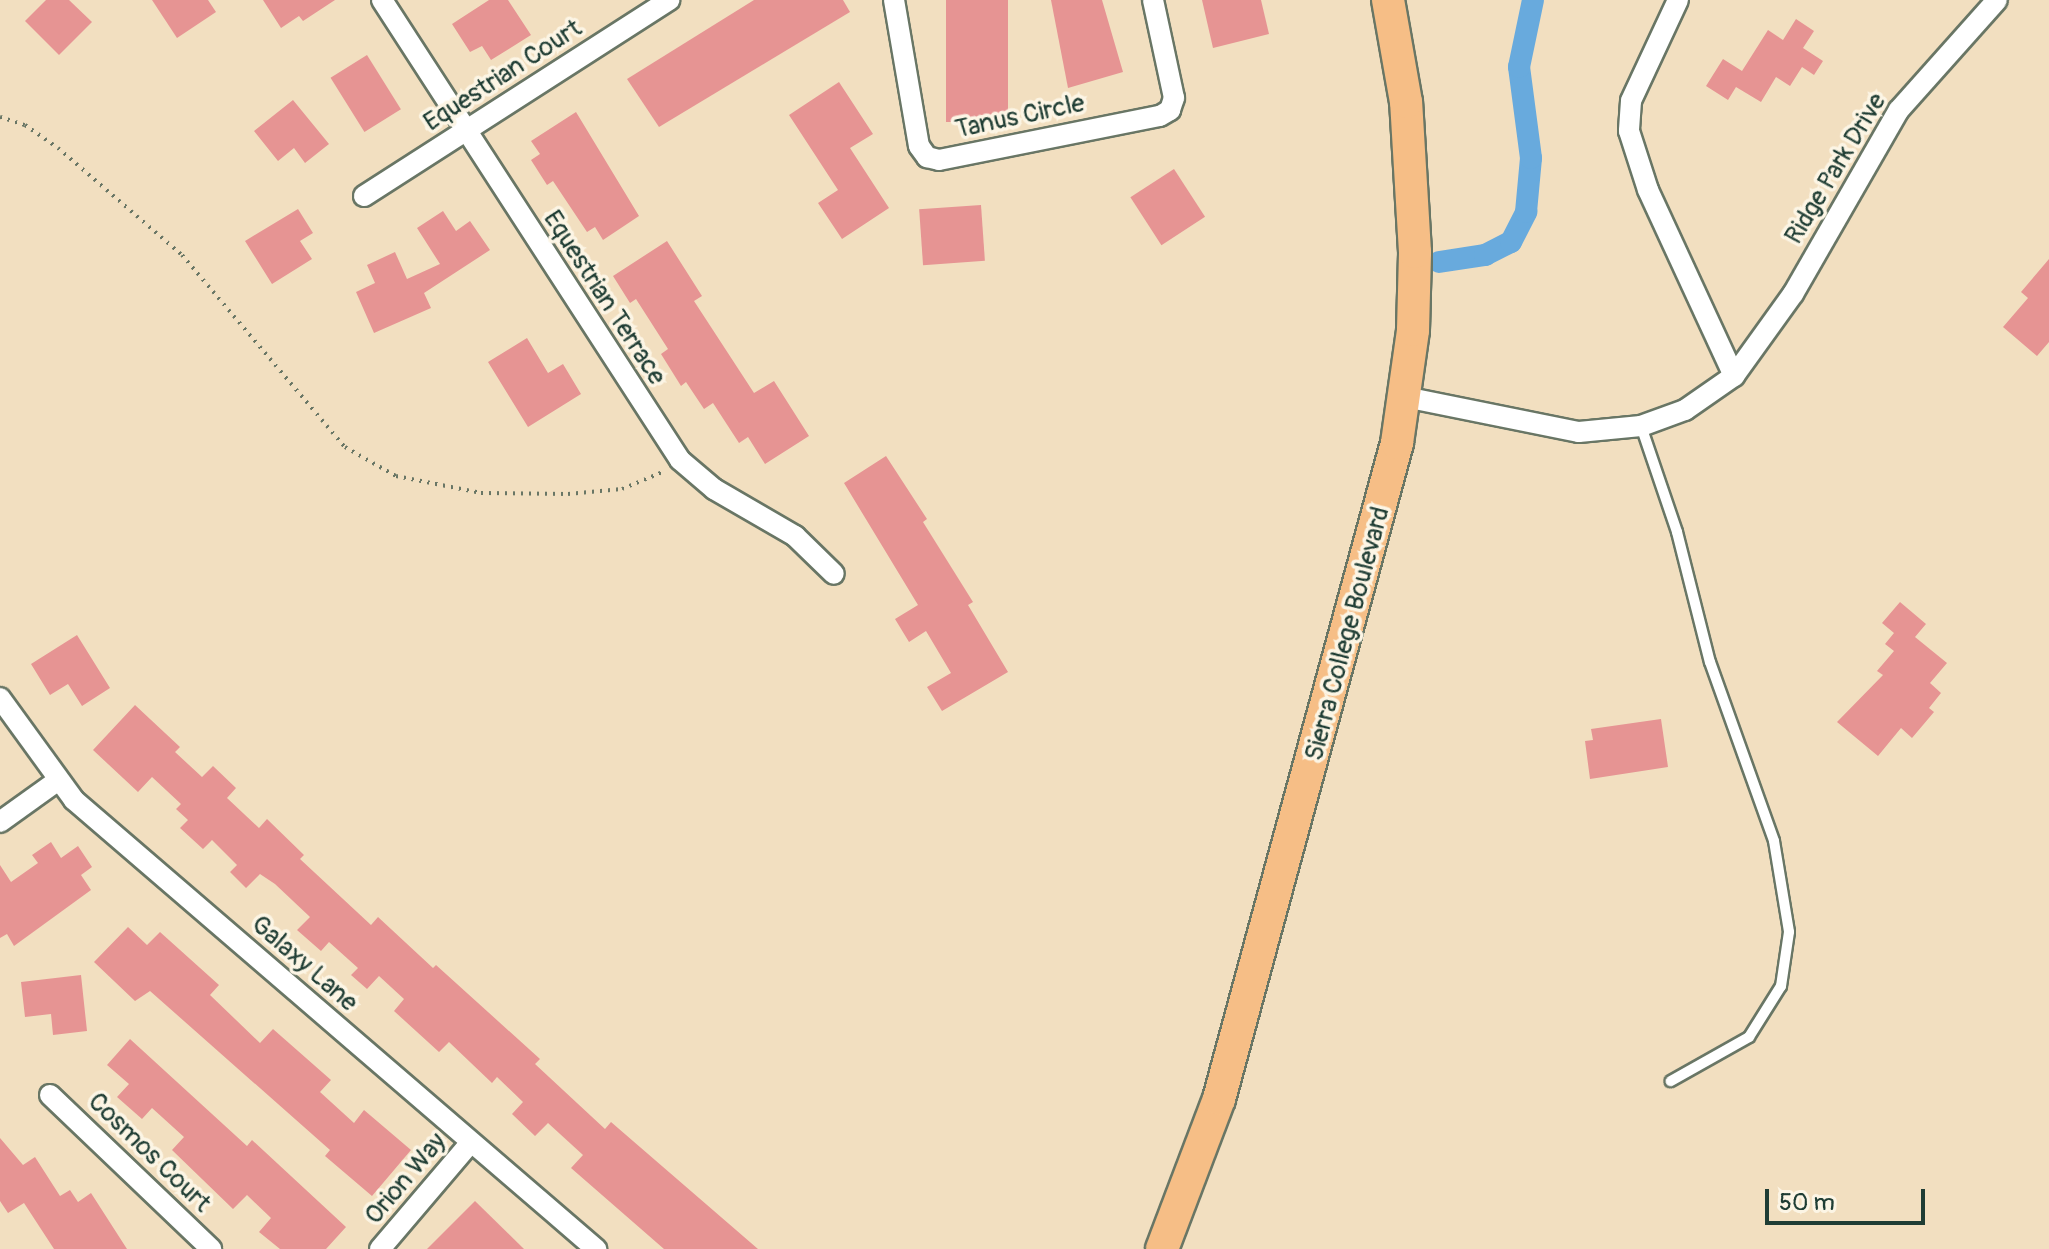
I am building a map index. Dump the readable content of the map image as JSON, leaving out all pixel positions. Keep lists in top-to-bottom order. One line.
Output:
{"streets":{"main road":["Sierra College Boulevard"],"street":["Equestrian Court","Tanus Circle","Ridge Park Drive","Equestrian Terrace","Galaxy Lane","Cosmos Court","Orion Way"]},"crossings":[["Equestrian Court","Equestrian Terrace"],["Ridge Park Drive","Sierra College Boulevard"],["Galaxy Lane","Orion Way"]],"scale_bar":"50 m"}
